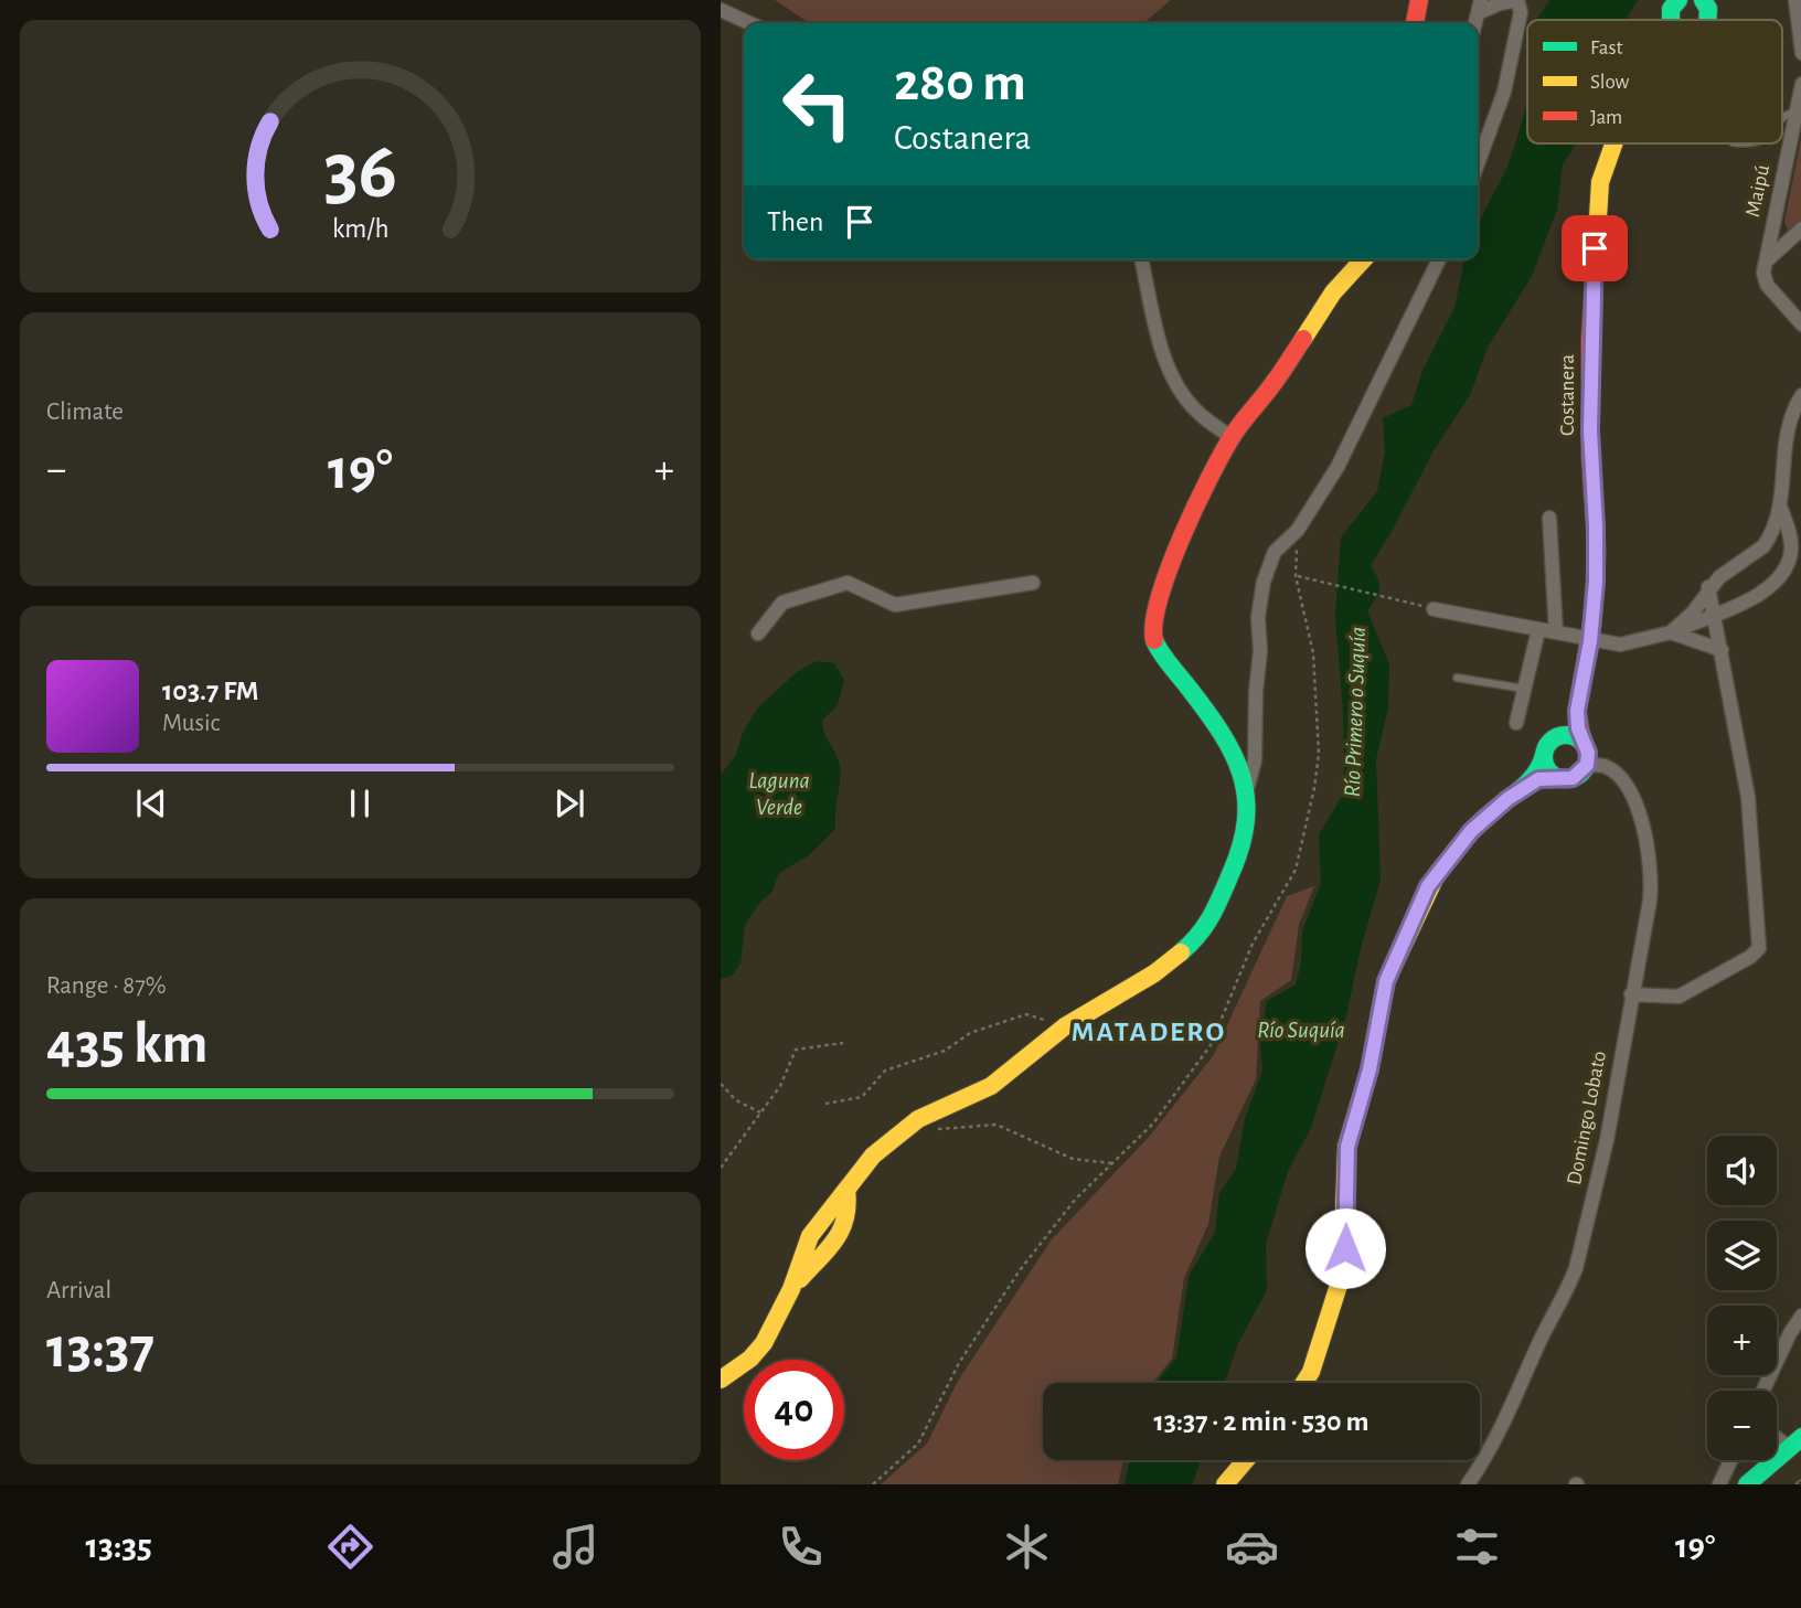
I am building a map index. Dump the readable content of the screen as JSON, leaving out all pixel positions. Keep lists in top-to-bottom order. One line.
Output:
{"streets":{"street":["Maipú","Costanera","Domingo Lobato"]},"crossings":[["Costanera","Domingo Lobato"]],"districts":["MATADERO"],"water":["Río Primero o Suquía","Laguna Verde","Río Suquía"],"legend":["Fast","Slow","Jam"],"page":{"turn":["280 m","Costanera"],"then":"Then","tile":["Climate",["Range · 87%","435 km"],["Arrival","13:37"]],"heat":["−","19°","+"],"song":["103.7 FM","Music"],"map_buttons":["+","−"],"limit":"40","trip":"13:37 · 2 min · 530 m","tabs":["13:35","19°"],"gauge":["36","km/h"]}}
